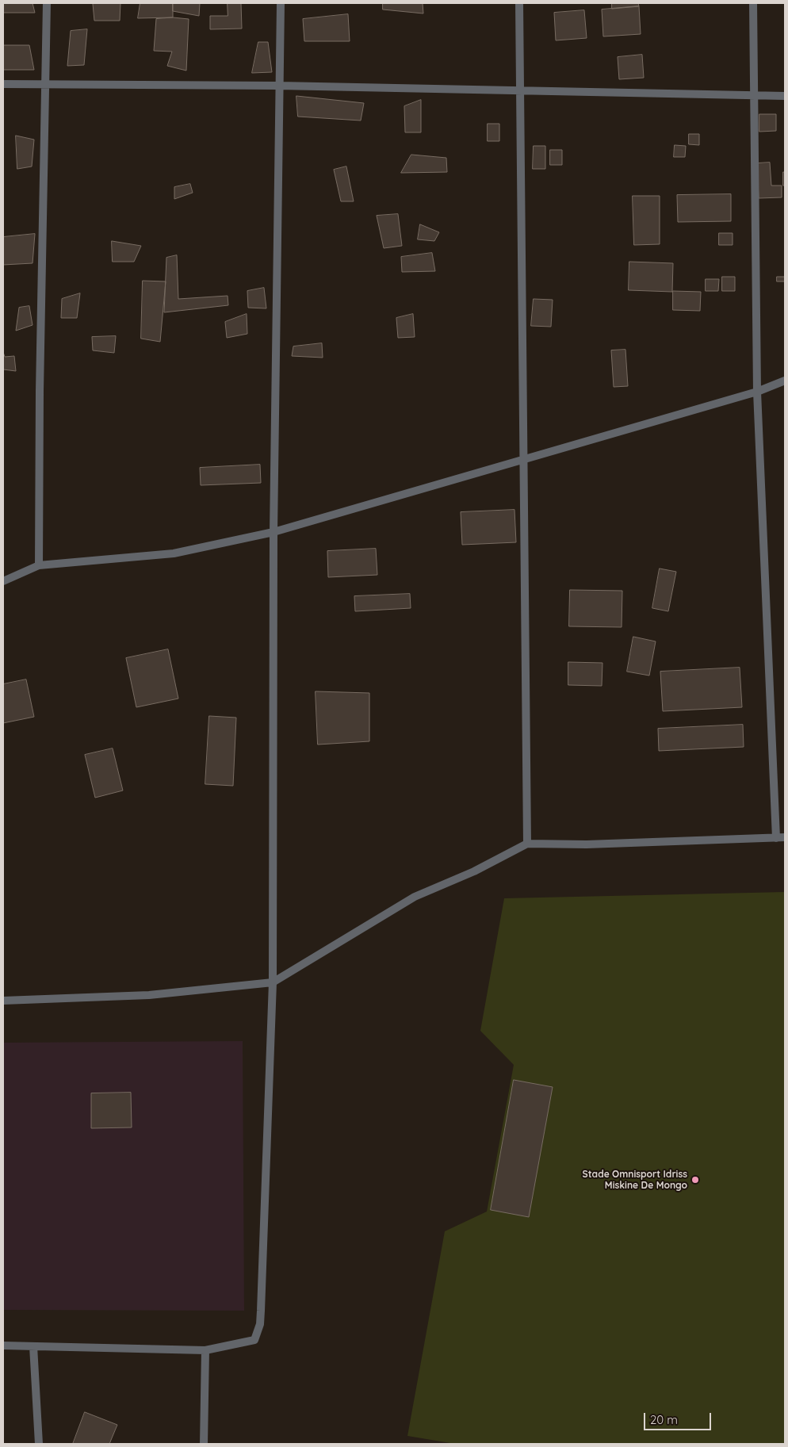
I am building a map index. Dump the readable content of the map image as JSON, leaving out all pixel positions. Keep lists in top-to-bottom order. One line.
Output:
{"places":["Stade Omnisport Idriss Miskine De Mongo"],"scale_bar":"20 m"}
